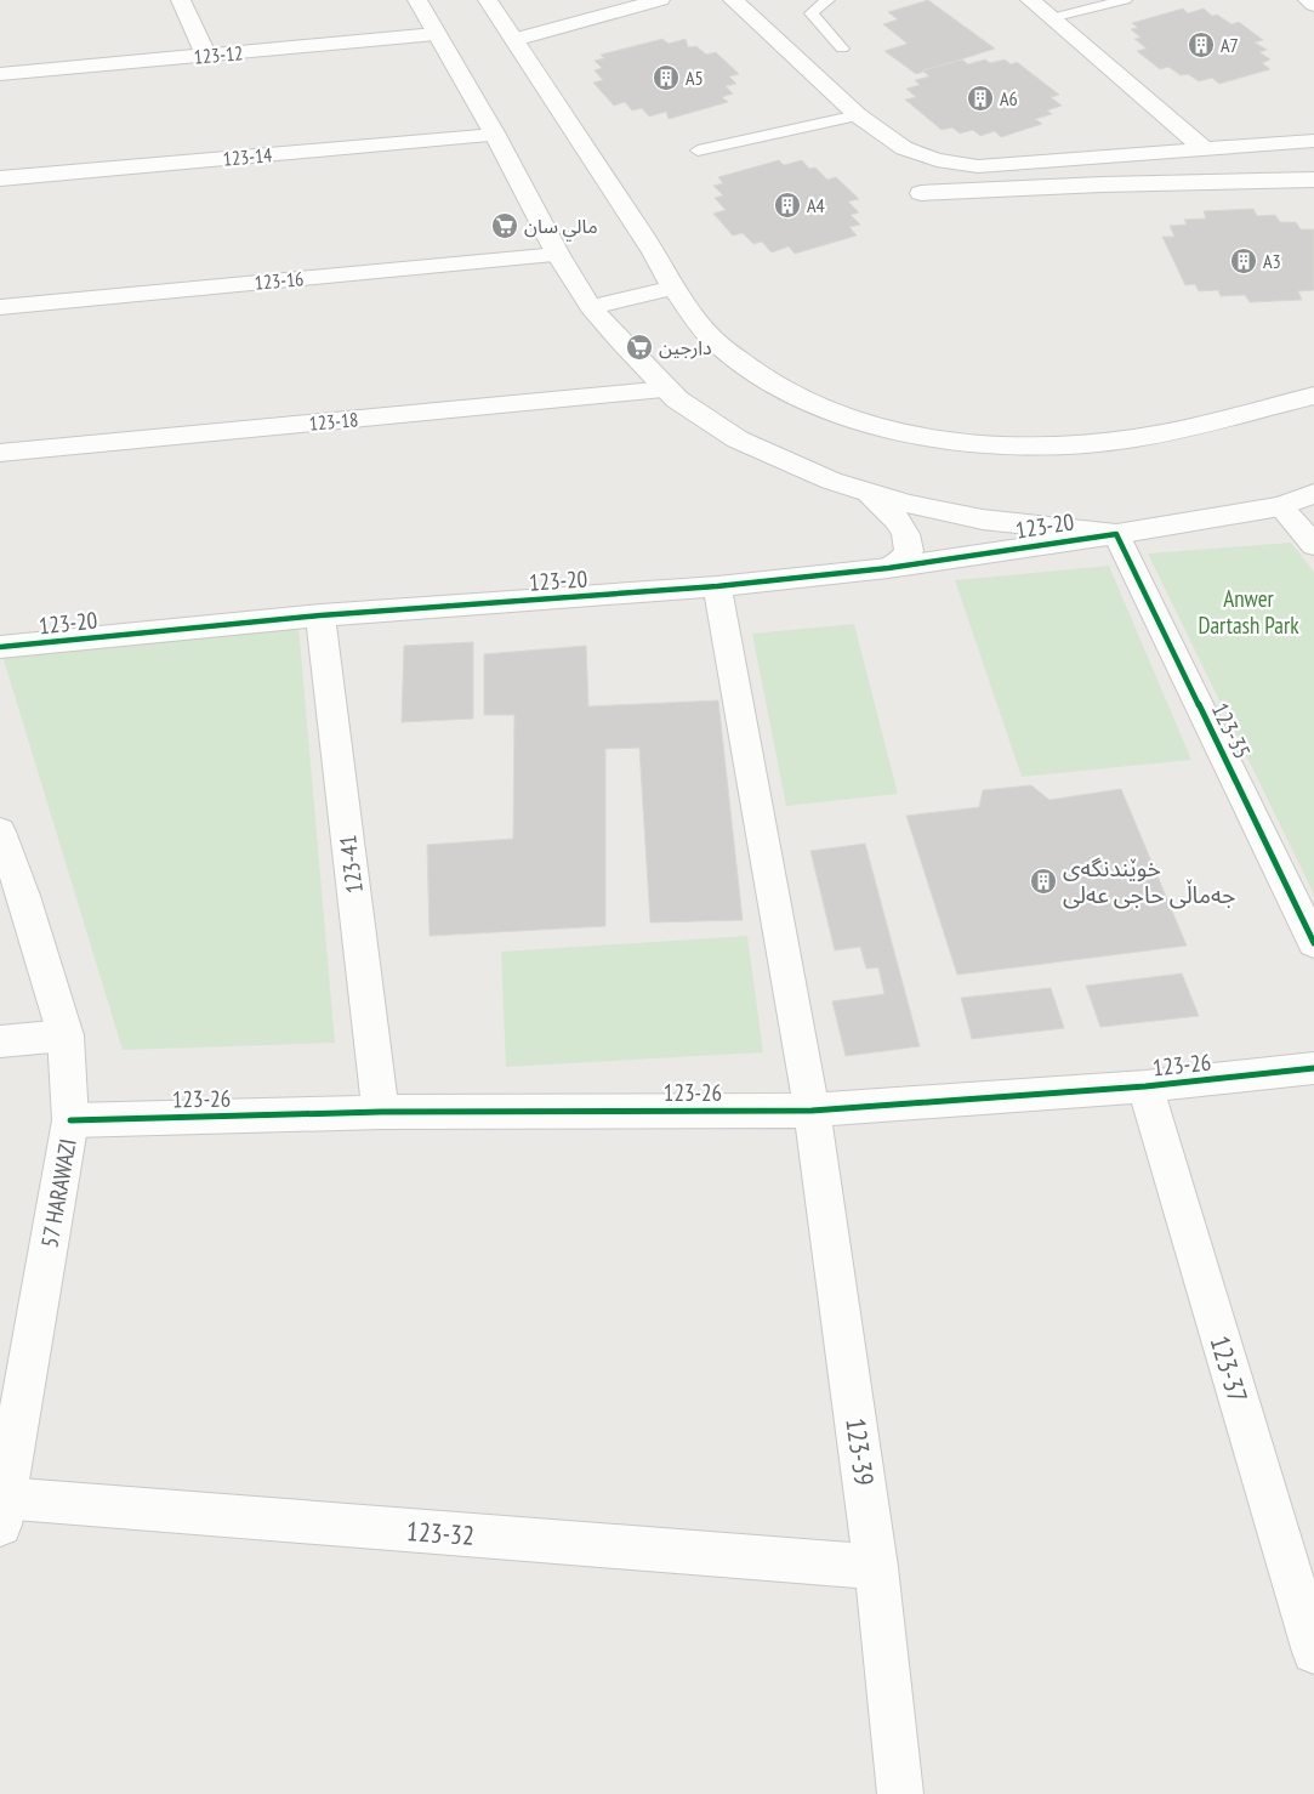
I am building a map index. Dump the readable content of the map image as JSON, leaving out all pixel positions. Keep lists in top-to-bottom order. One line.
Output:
{"streets":{"street":["123-12","123-14","123-16","123-18","123-20","123-35","123-41","123-26","57 HARAWAZI","123-37","123-39","123-32"]},"crossings":[["123-20","123-35"],["123-20","123-41"],["123-20","123-39"],["123-41","123-26"],["123-26","57 HARAWAZI"],["123-26","123-37"],["123-26","123-39"],["57 HARAWAZI","123-32"],["123-39","123-32"]],"parks":["Anwer Dartash Park"],"places":{"building":["A7","A5","A6","A4","A3","خوێندنگەی جەماڵی حاجی عەلی"],"supermarket":["مالي سان","دارجين"]}}
